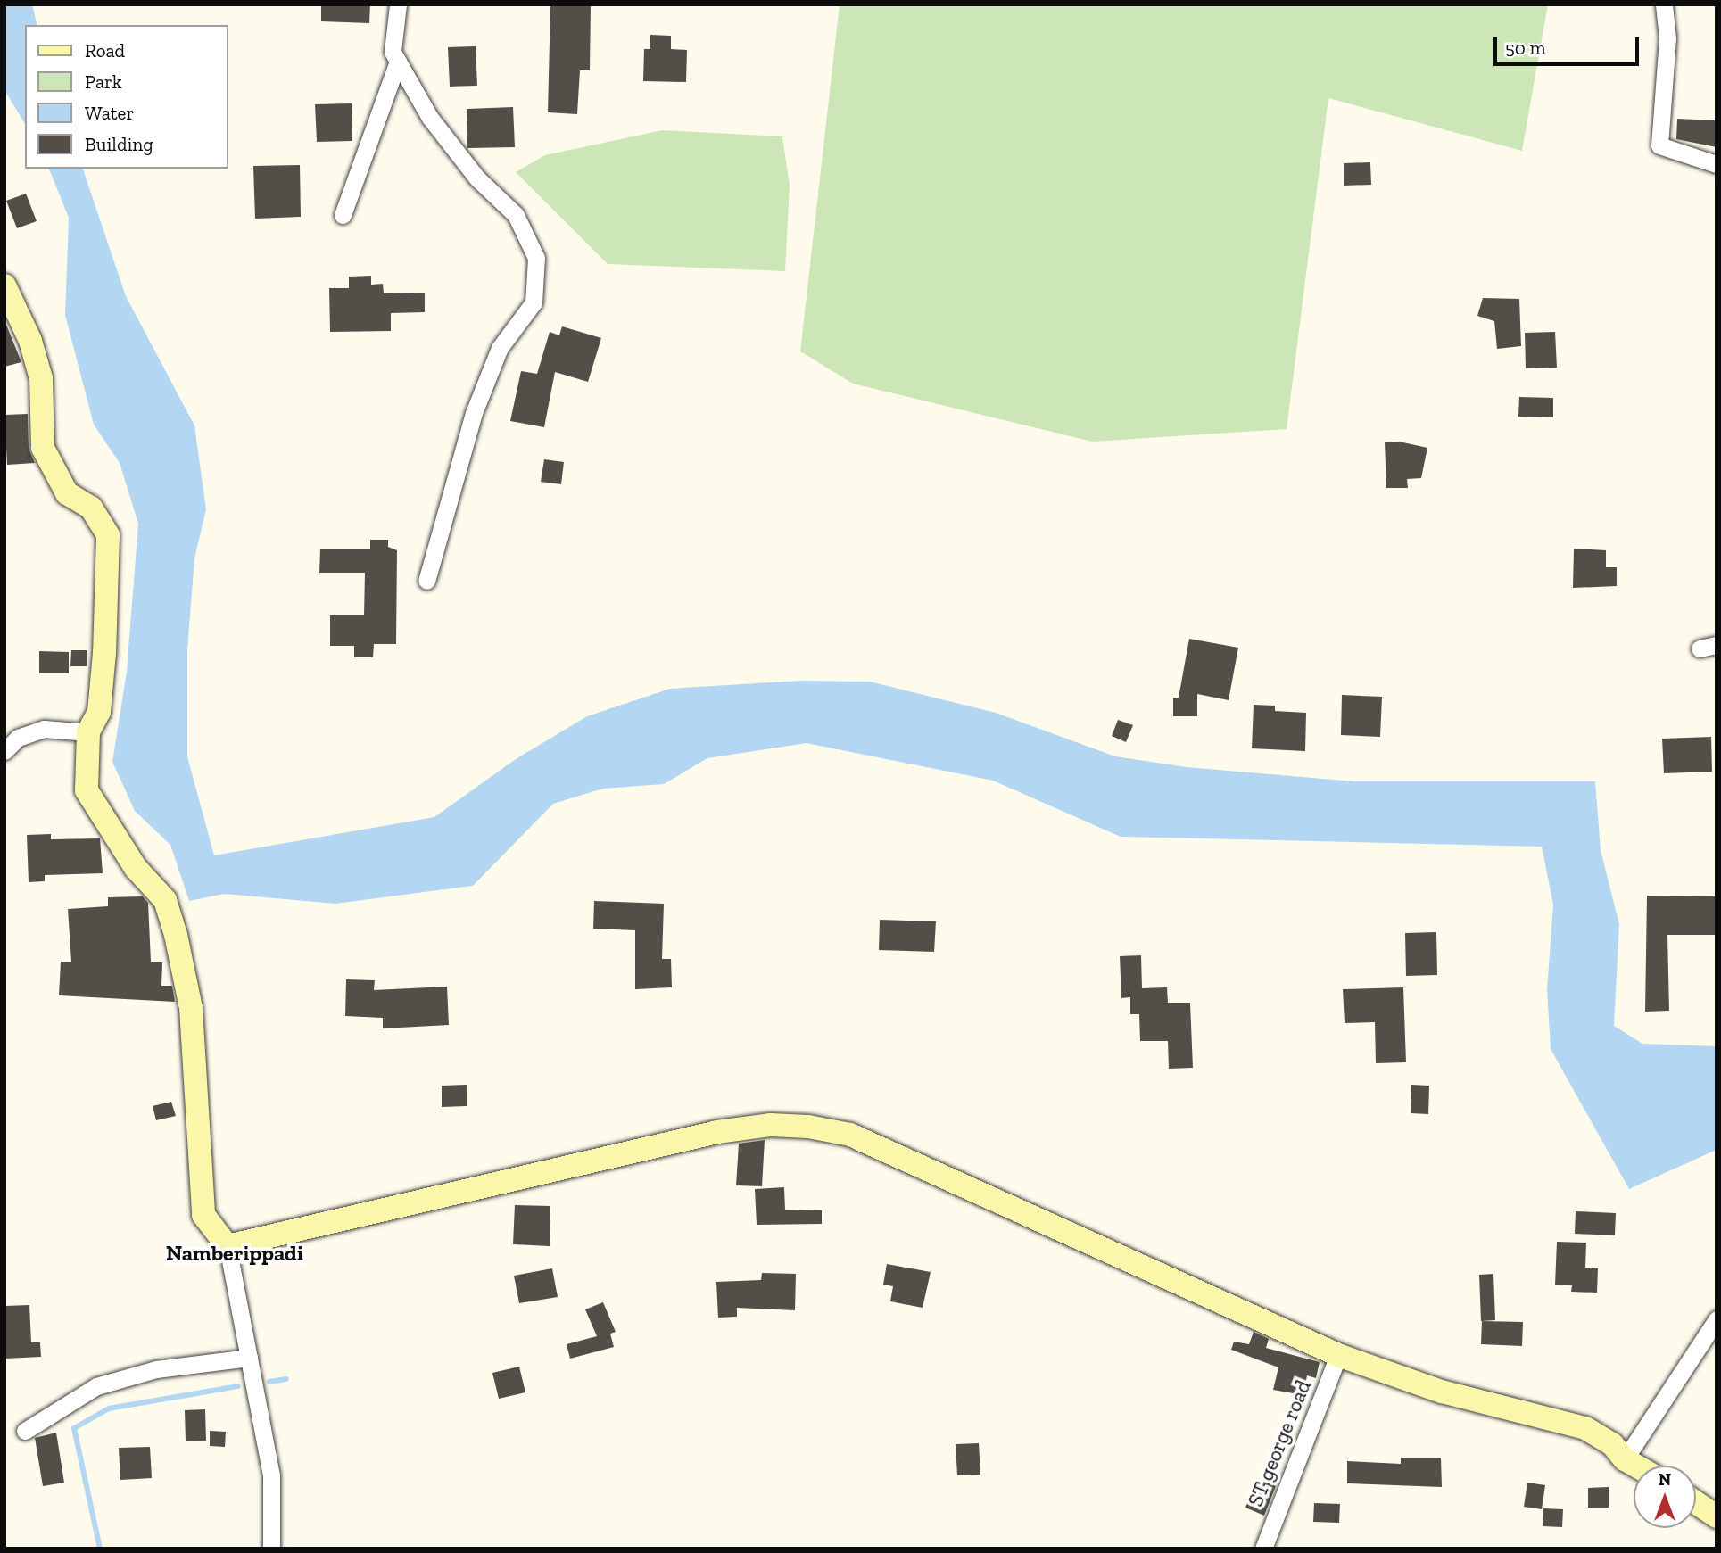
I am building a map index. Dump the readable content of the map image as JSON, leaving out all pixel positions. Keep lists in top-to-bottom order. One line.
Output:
{"streets":{"street":["ST george road"]},"districts":["Namberippadi"],"legend":["Road","Park","Water","Building"],"scale_bar":"50 m","north":"top"}
